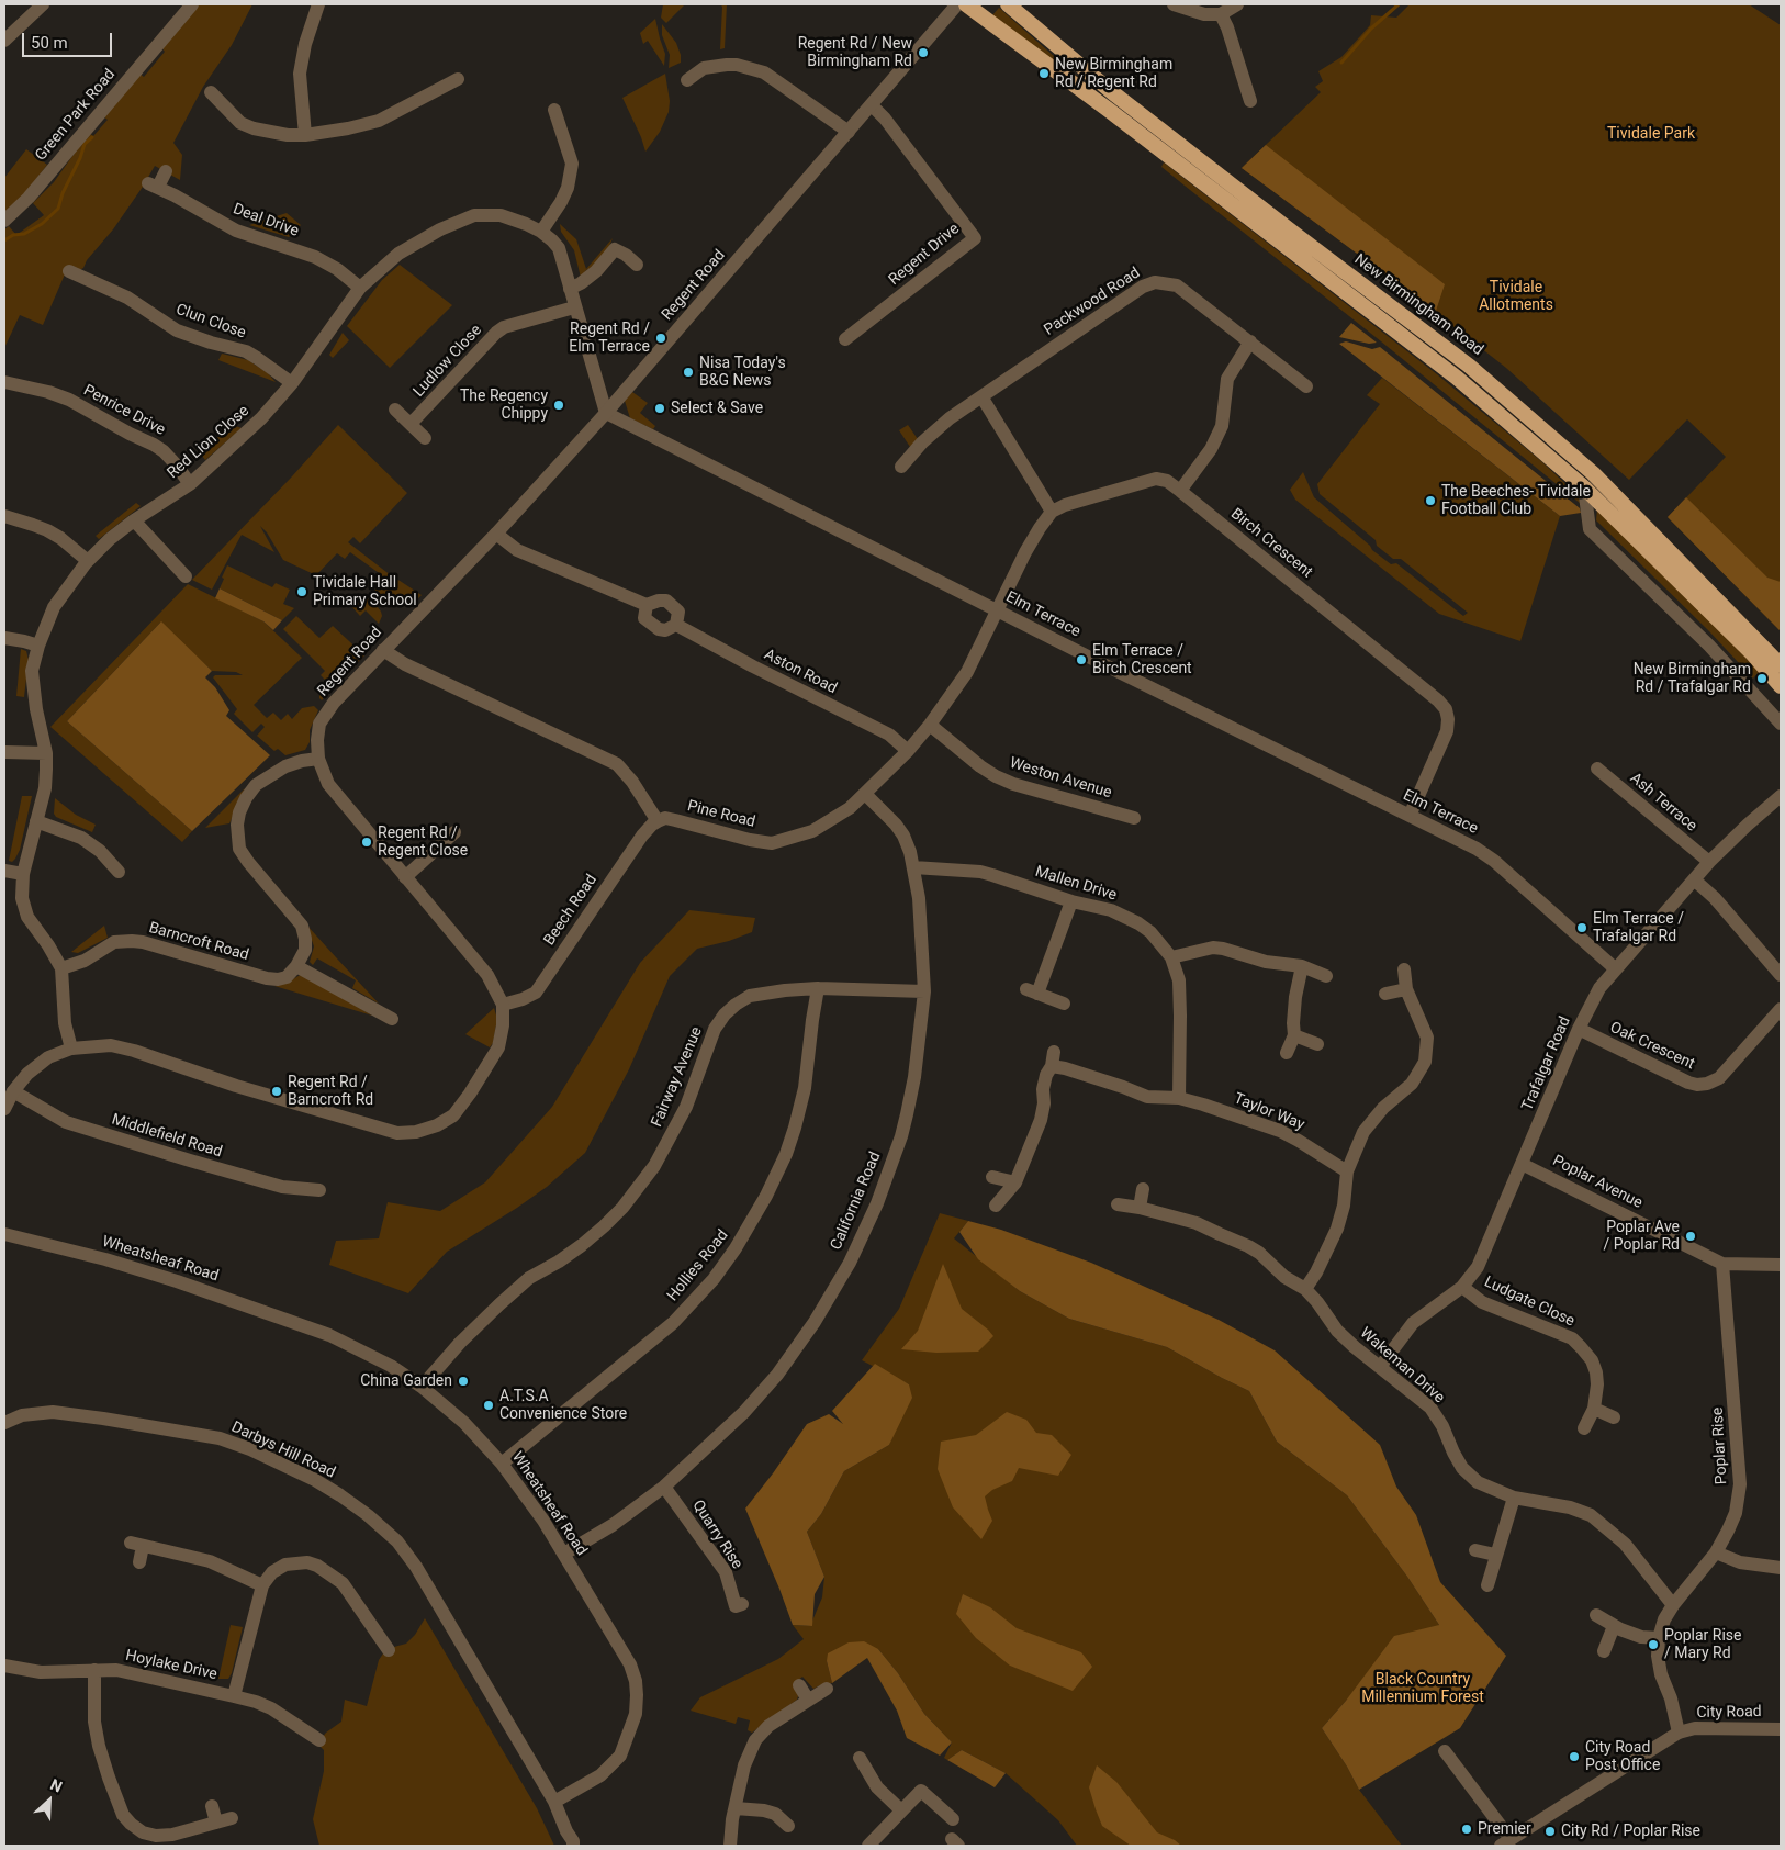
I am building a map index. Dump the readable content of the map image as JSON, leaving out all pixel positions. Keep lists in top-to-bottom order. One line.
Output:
{"streets":{"highway":["New Birmingham Road"],"street":["Green Park Road","Deal Drive","Regent Drive","Regent Road","Packwood Road","Clun Close","Ludlow Close","Penrice Drive","Red Lion Close","Birch Crescent","Elm Terrace","Aston Road","Weston Avenue","Ash Terrace","Pine Road","Mallen Drive","Beech Road","Barncroft Road","Oak Crescent","Trafalgar Road","Fairway Avenue","Taylor Way","Middlefield Road","Poplar Avenue","California Road","Wheatsheaf Road","Hollies Road","Ludgate Close","Wakeman Drive","Poplar Rise","Darbys Hill Road","Quarry Rise","Hoylake Drive","City Road"]},"crossings":[["Deal Drive","Red Lion Close"],["Regent Drive","Regent Road"],["Regent Road","Red Lion Close"],["Regent Road","Elm Terrace"],["Regent Road","Beech Road"],["Clun Close","Red Lion Close"],["Ludlow Close","Red Lion Close"],["Penrice Drive","Red Lion Close"],["Red Lion Close","Elm Terrace"],["Red Lion Close","Barncroft Road"],["Birch Crescent","Elm Terrace"],["Elm Terrace","Pine Road"],["Elm Terrace","Trafalgar Road"],["Aston Road","Pine Road"],["Weston Avenue","Pine Road"],["Ash Terrace","Trafalgar Road"],["Pine Road","Beech Road"],["Pine Road","California Road"],["Mallen Drive","Taylor Way"],["Mallen Drive","California Road"],["Oak Crescent","Trafalgar Road"],["Trafalgar Road","Poplar Avenue"],["Trafalgar Road","Ludgate Close"],["Trafalgar Road","Wakeman Drive"],["Fairway Avenue","California Road"],["Fairway Avenue","Wheatsheaf Road"],["Fairway Avenue","Hollies Road"],["Poplar Avenue","Poplar Rise"],["California Road","Wheatsheaf Road"],["California Road","Quarry Rise"],["Wheatsheaf Road","Hollies Road"],["Wheatsheaf Road","Darbys Hill Road"],["Wakeman Drive","Poplar Rise"],["Poplar Rise","City Road"]],"parks":["Tividale Park","Tividale Allotments","Black Country Millennium Forest"],"places":["Regent Rd / New Birmingham Rd","New Birmingham Rd / Regent Rd","Regent Rd / Elm Terrace","Nisa Today's B&G News","The Regency Chippy","Select & Save","The Beeches- Tividale Football Club","Tividale Hall Primary School","Elm Terrace / Birch Crescent","New Birmingham Rd / Trafalgar Rd","Regent Rd / Regent Close","Elm Terrace / Trafalgar Rd","Regent Rd / Barncroft Rd","Poplar Ave / Poplar Rd","China Garden","A.T.S.A Convenience Store","Poplar Rise / Mary Rd","City Road Post Office","Premier","City Rd / Poplar Rise"],"scale_bar":"50 m","north":"top right"}
